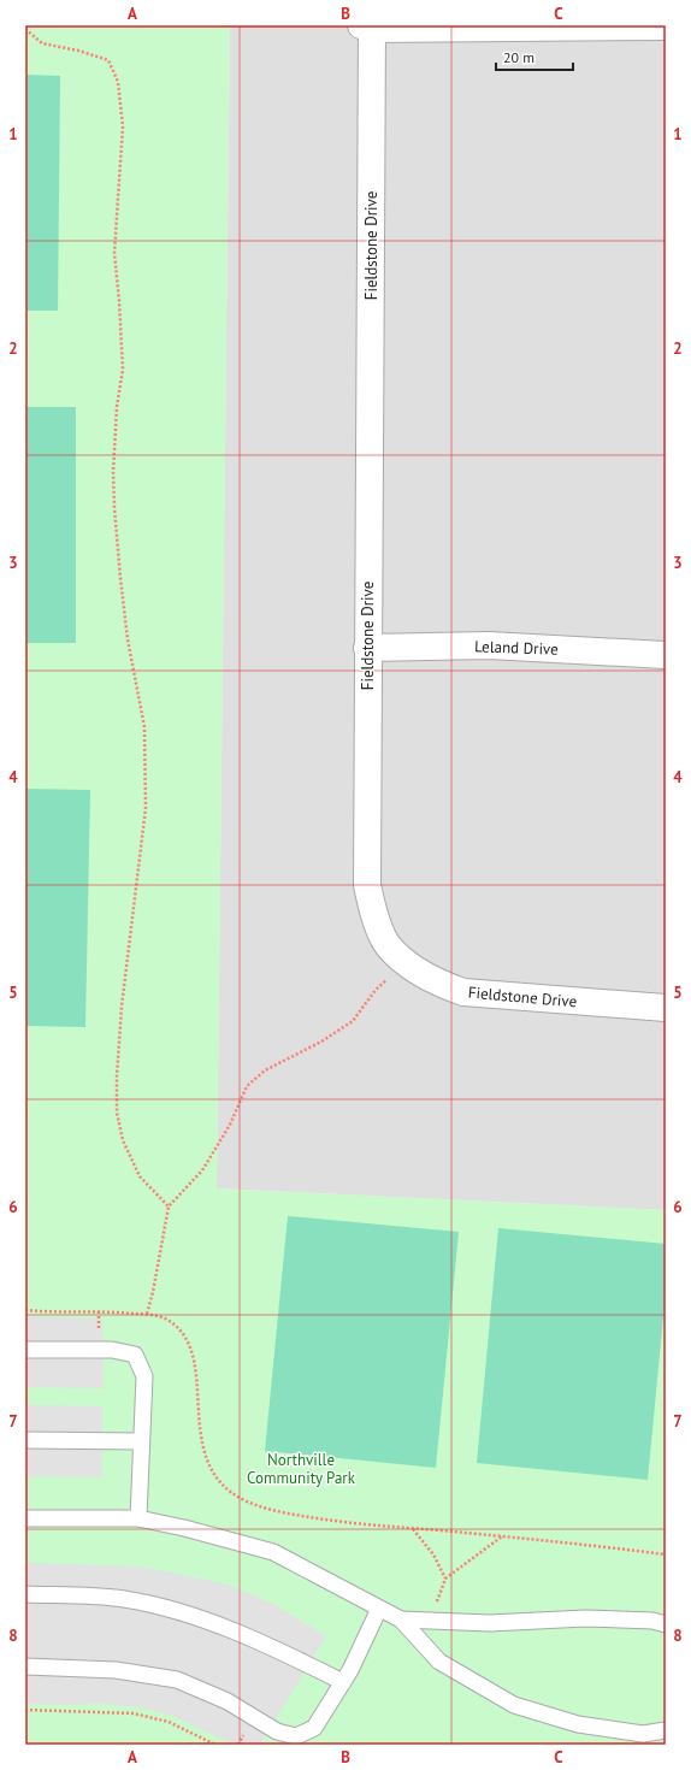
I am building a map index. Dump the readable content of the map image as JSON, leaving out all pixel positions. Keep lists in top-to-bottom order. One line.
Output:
{"streets":{"street":["Fieldstone Drive","Leland Drive"]},"crossings":[["Fieldstone Drive","Leland Drive"]],"parks":["Northville Community Park"],"scale_bar":"20 m","grid":{"columns":["A","B","C"],"rows":["1","2","3","4","5","6","7","8"]}}
